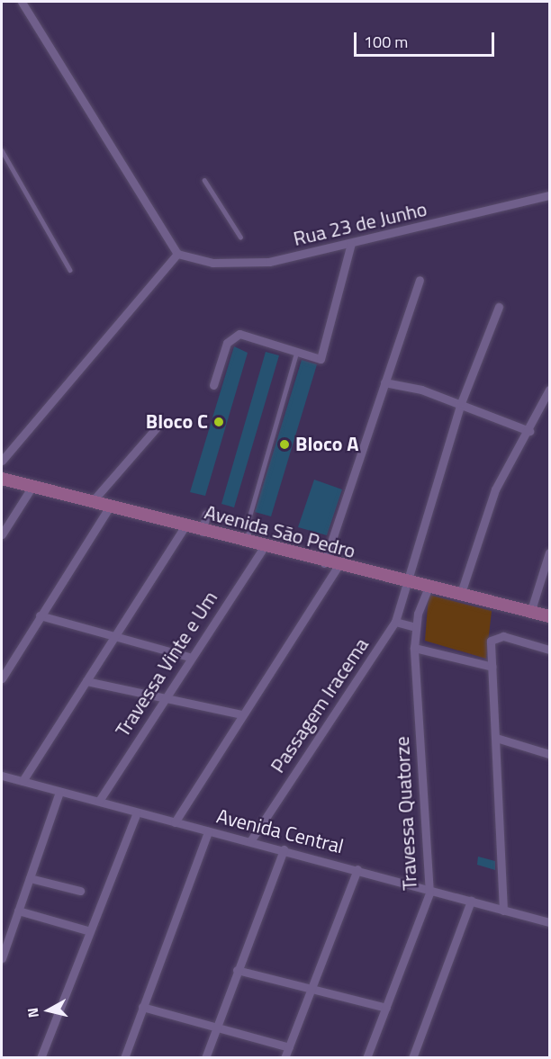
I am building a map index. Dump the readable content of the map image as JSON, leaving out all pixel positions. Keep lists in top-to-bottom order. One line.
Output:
{"streets":{"main road":["Avenida São Pedro"],"street":["Rua 23 de Junho","Travessa Vinte e Um","Passagem Iracema","Travessa Quatorze","Avenida Central"]},"crossings":[["Avenida São Pedro","Travessa Vinte e Um"],["Avenida São Pedro","Passagem Iracema"],["Avenida São Pedro","Travessa Quatorze"],["Travessa Vinte e Um","Avenida Central"],["Passagem Iracema","Avenida Central"],["Travessa Quatorze","Avenida Central"]],"places":["Bloco C","Bloco A"],"scale_bar":"100 m","north":"left"}
